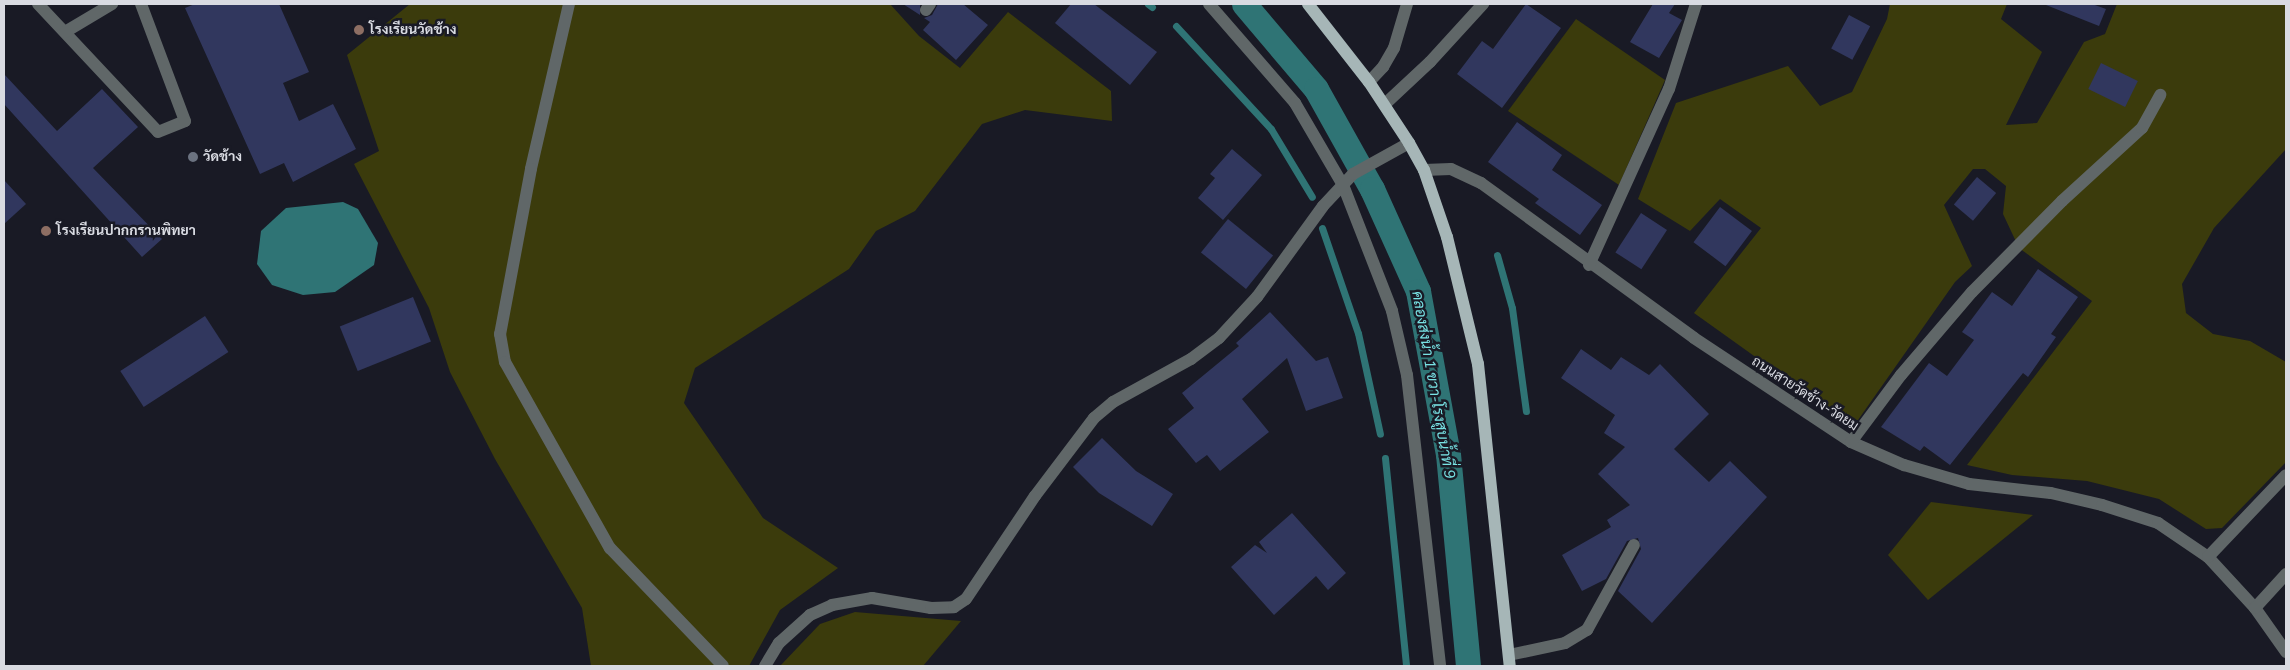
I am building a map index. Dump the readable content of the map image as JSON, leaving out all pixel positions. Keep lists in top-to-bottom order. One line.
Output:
{"streets":{"street":["ถนนสายวัดช้าง-วัดยม"]},"water":["คลองส่งน้ำ 1 ขวา-โรงสูบน้ำที่ 9"],"places":["โรงเรียนวัดช้าง","วัดช้าง","โรงเรียนปากกรานพิทยา"]}
